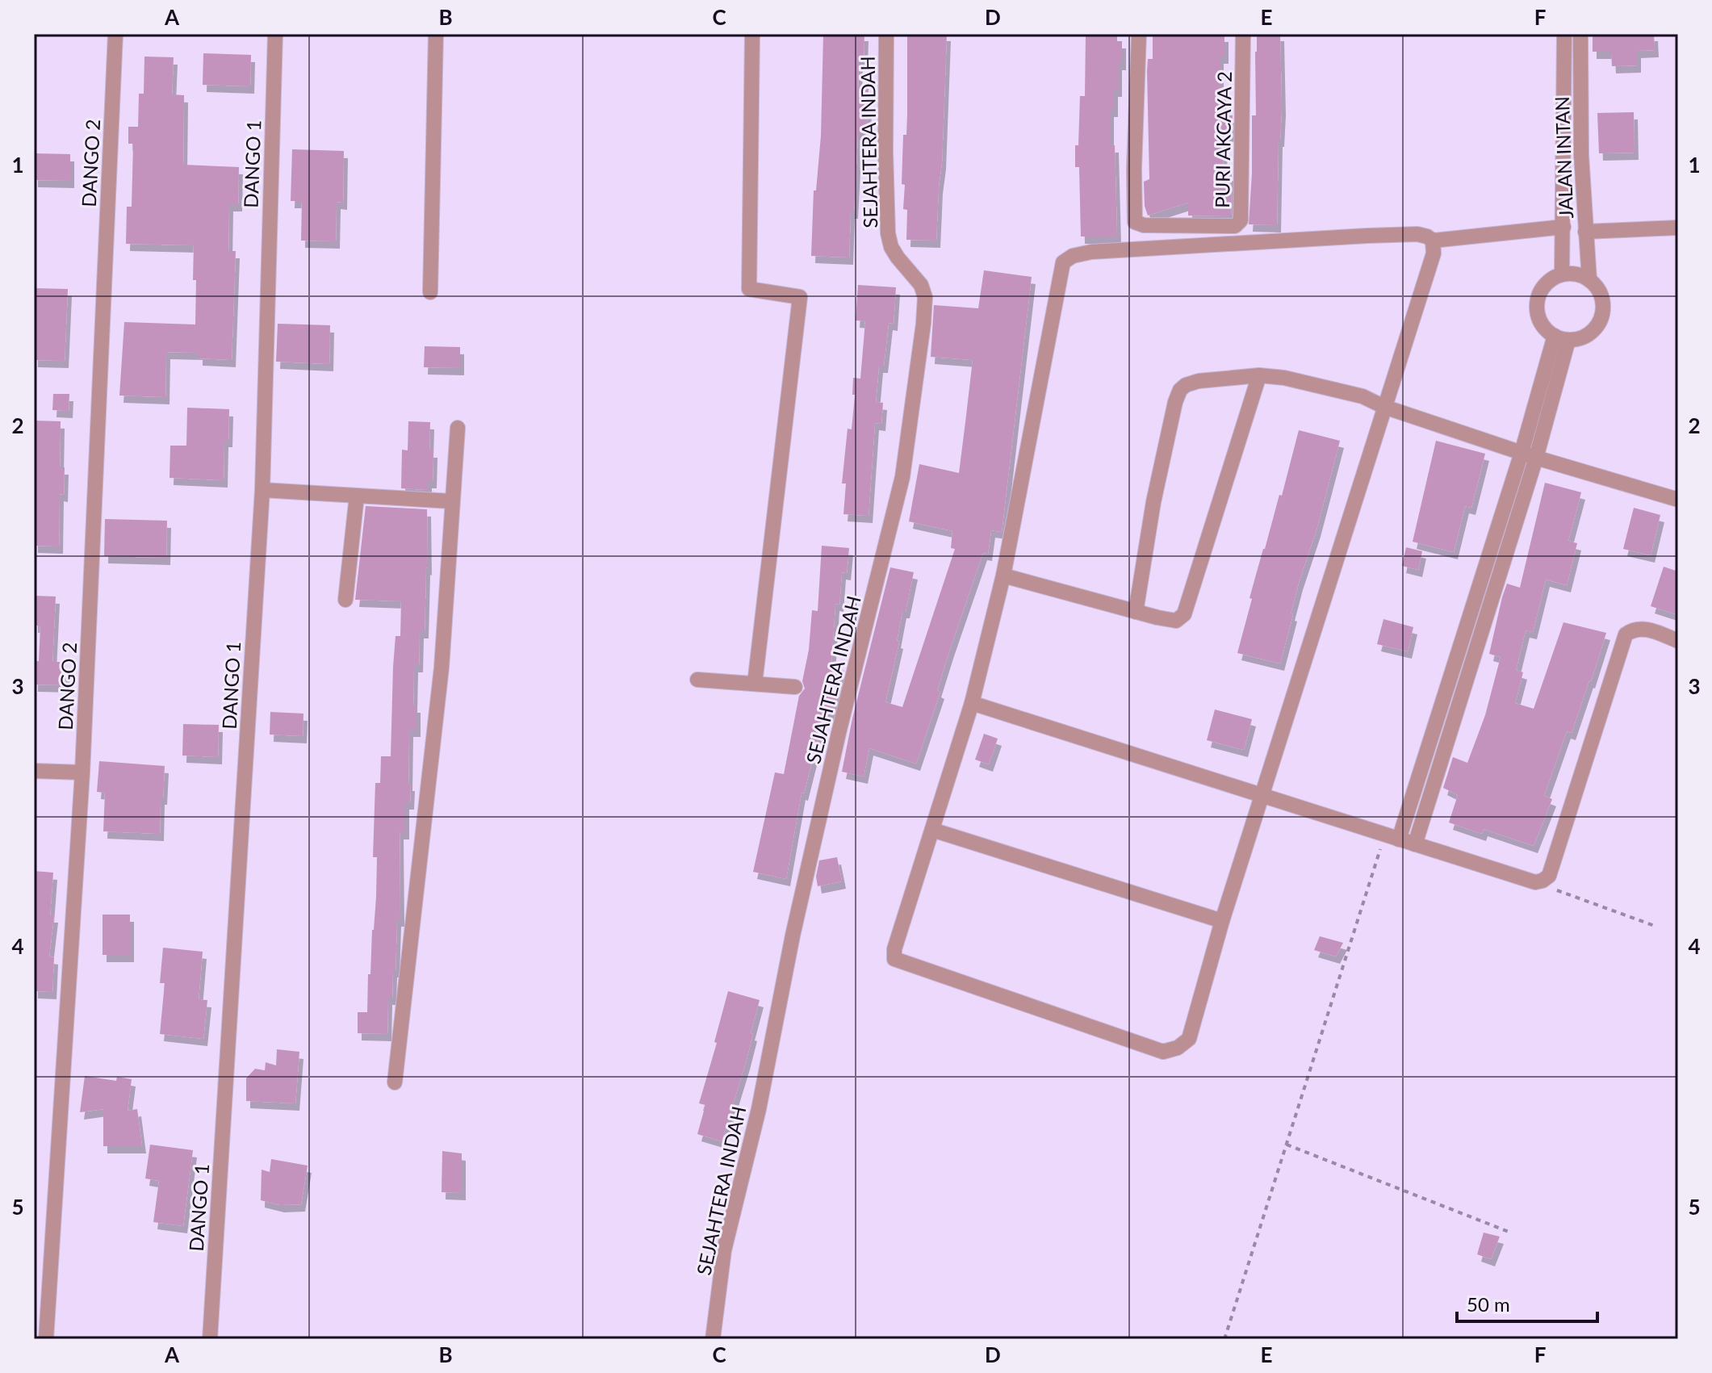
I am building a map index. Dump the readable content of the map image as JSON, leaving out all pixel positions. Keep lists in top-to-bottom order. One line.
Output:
{"streets":{"street":["PURI AKCAYA 2","SEJAHTERA INDAH","JALAN INTAN","DANGO 2","DANGO 1"]},"scale_bar":"50 m","grid":{"columns":["A","B","C","D","E","F"],"rows":["1","2","3","4","5"]}}
